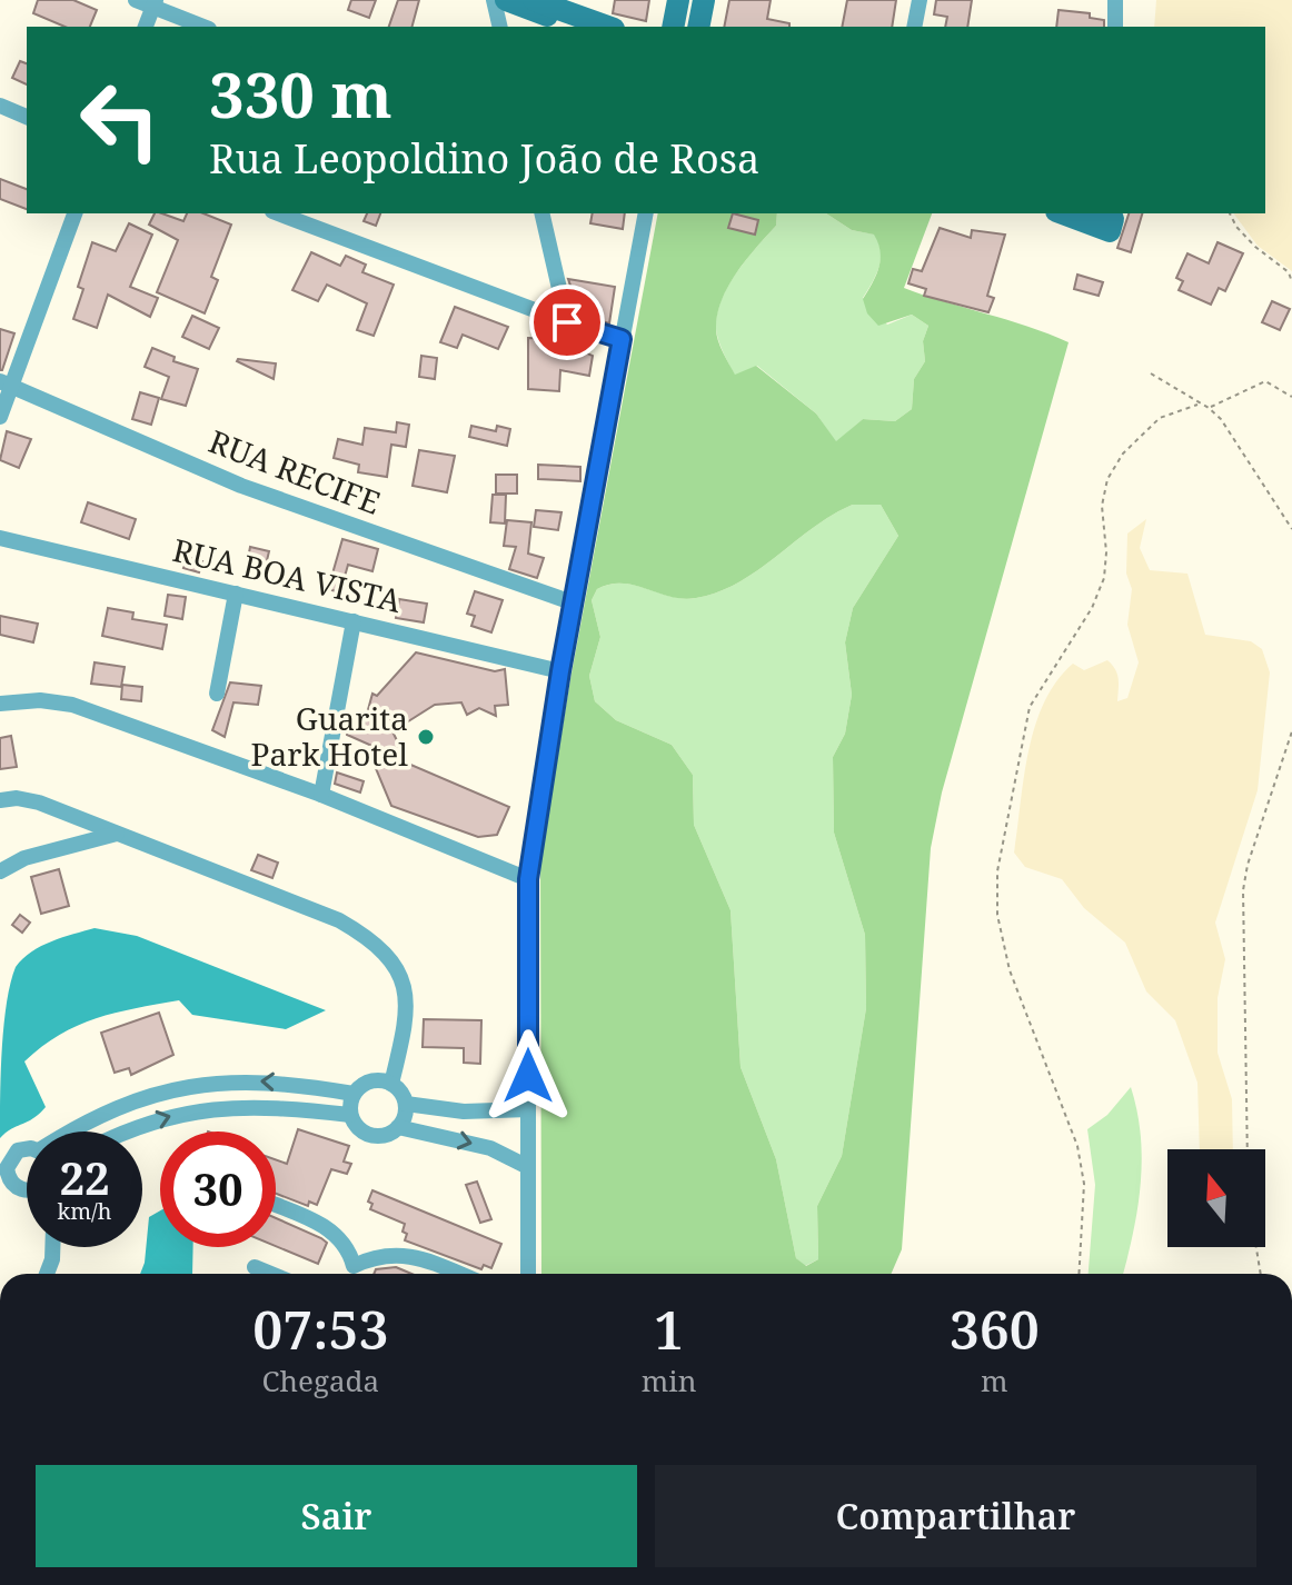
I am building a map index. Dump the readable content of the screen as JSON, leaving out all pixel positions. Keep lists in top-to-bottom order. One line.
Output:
{"streets":{"street":["RUA RECIFE","RUA BOA VISTA"]},"places":["Guarita Park Hotel"],"north":"top","page":{"turn":["330 m","Rua Leopoldino João de Rosa"],"speed":"22 km/h","limit":"30","eta":["07:53","Chegada","1","min","360","m"],"buttons":["Sair","Compartilhar"]}}
